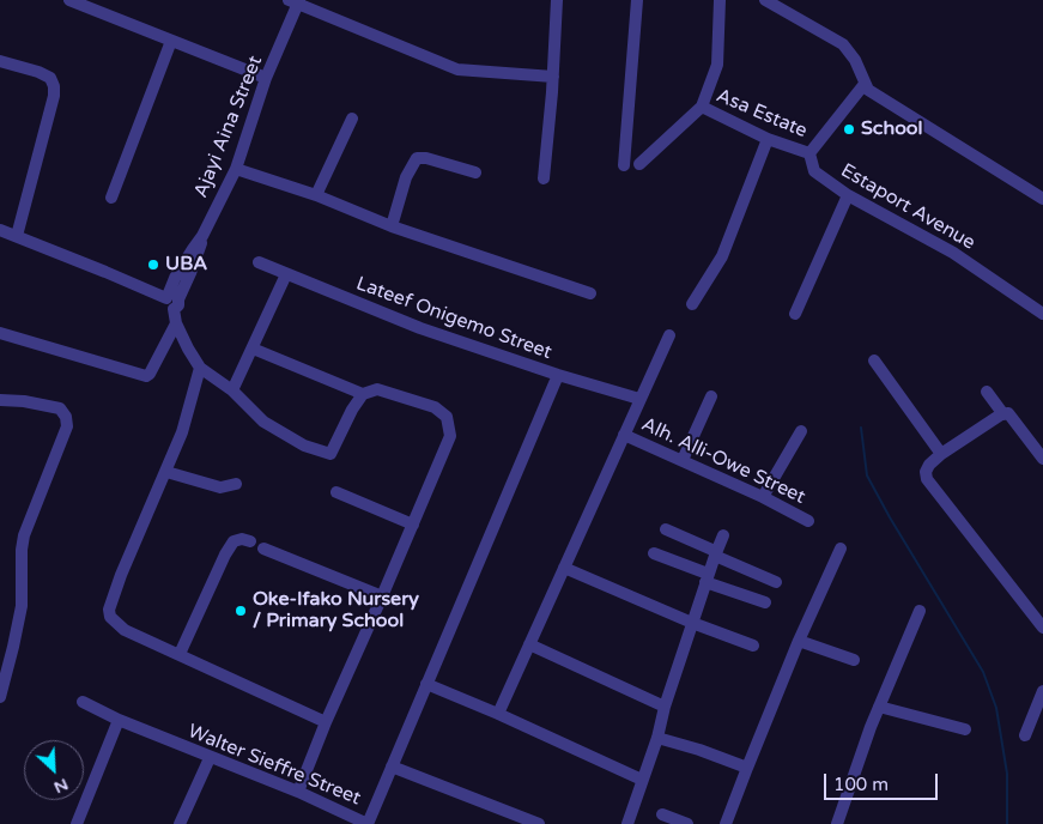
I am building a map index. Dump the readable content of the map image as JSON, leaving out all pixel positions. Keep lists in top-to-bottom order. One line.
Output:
{"streets":{"street":["Asa Estate","Ajayi Aina Street","Estaport Avenue","Lateef Onigemo Street","Alh. Alli-Owe Street","Walter Sieffre Street"]},"crossings":[["Asa Estate","Estaport Avenue"],["Lateef Onigemo Street","Walter Sieffre Street"]],"places":["School","UBA","Oke-Ifako Nursery / Primary School"],"scale_bar":"100 m","north":"bottom right"}
